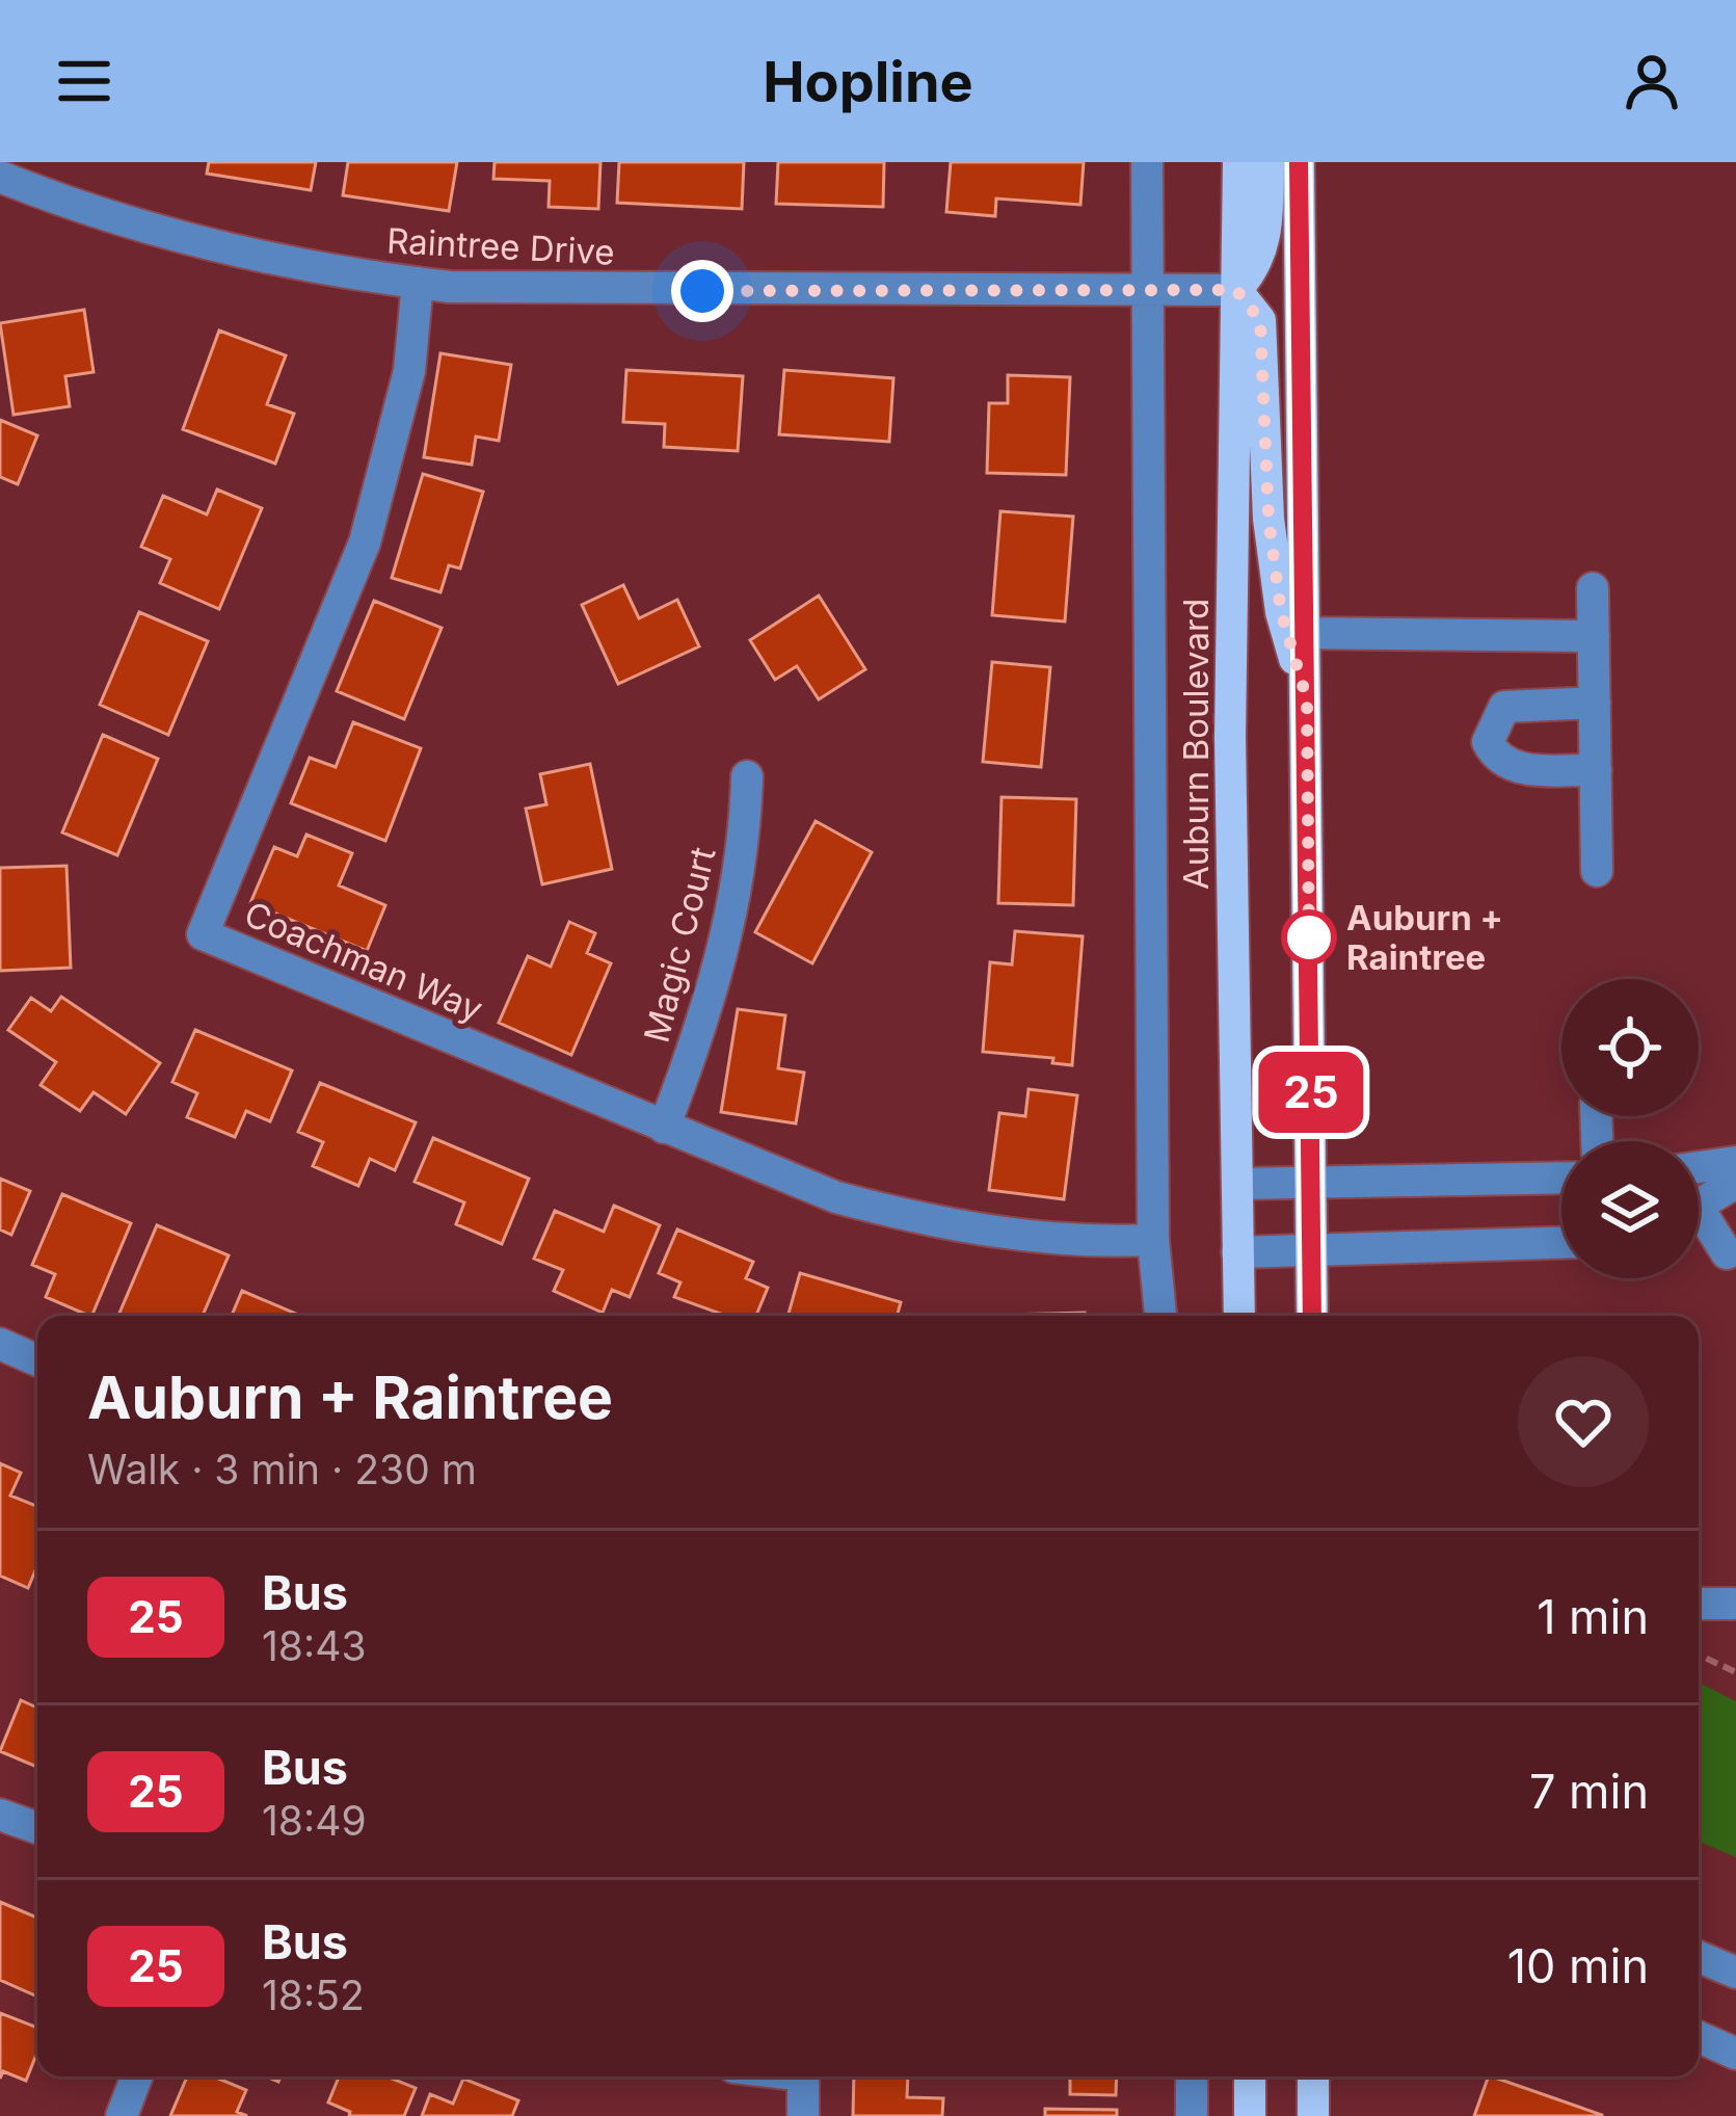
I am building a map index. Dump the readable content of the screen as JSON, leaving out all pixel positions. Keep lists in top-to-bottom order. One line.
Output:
{"streets":{"main road":["Auburn Boulevard"],"street":["Raintree Drive","Magic Court","Coachman Way"]},"crossings":[["Raintree Drive","Auburn Boulevard"],["Raintree Drive","Coachman Way"],["Magic Court","Coachman Way"]],"places":["Auburn + Raintree"],"lines":["bus line 25"],"page":{"header":"Hopline","on_map":"25","heading":["Auburn + Raintree","Walk · 3 min · 230 m"],"list":[{"mark":"25","name":"Bus","note":"18:43","value":"1 min"},{"mark":"25","name":"Bus","note":"18:49","value":"7 min"},{"mark":"25","name":"Bus","note":"18:52","value":"10 min"}]}}
